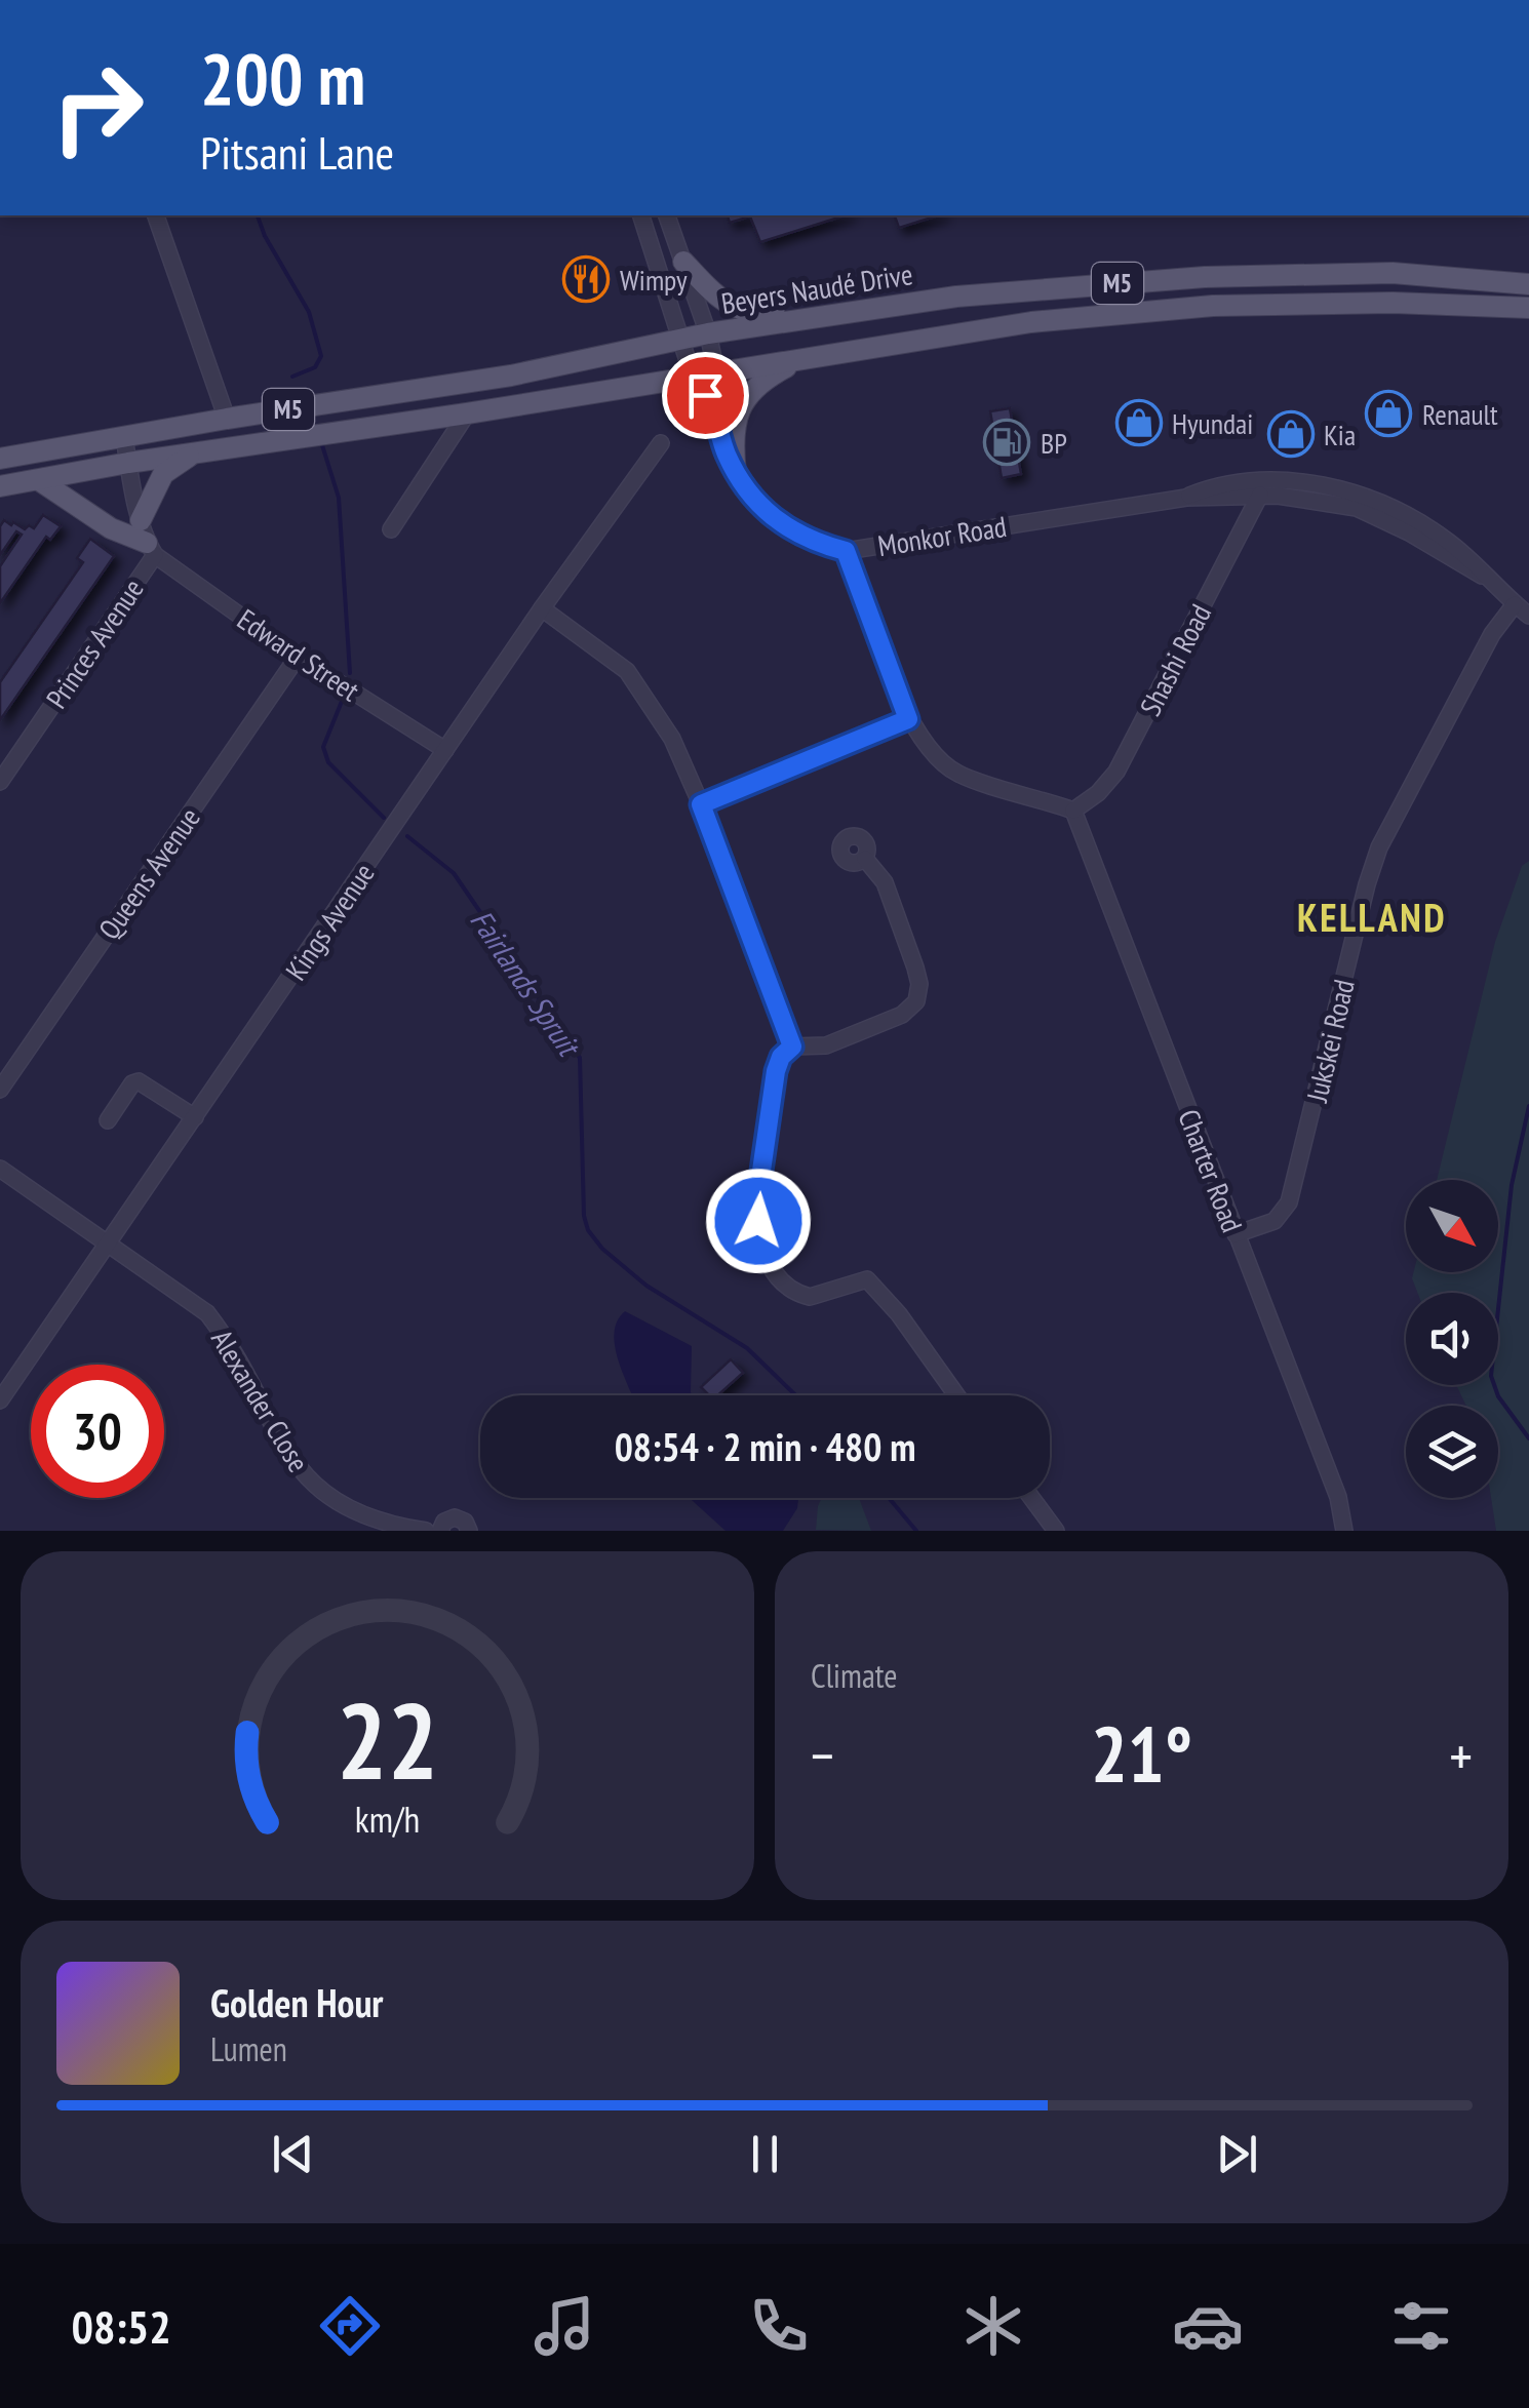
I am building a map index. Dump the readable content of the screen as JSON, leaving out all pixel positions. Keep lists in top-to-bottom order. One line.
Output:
{"streets":{"main road":["M5","Beyers Naudé Drive"],"street":["Monkor Road","Princes Avenue","Edward Street","Shashi Road","Queens Avenue","Kings Avenue","Jukskei Road","Charter Road","Alexander Close"]},"crossings":[["M5","Monkor Road"],["M5","Princes Avenue"],["Beyers Naudé Drive","Monkor Road"],["Beyers Naudé Drive","Princes Avenue"],["Monkor Road","Shashi Road"],["Monkor Road","Jukskei Road"],["Princes Avenue","Edward Street"],["Edward Street","Queens Avenue"],["Edward Street","Kings Avenue"],["Shashi Road","Charter Road"],["Kings Avenue","Alexander Close"],["Jukskei Road","Charter Road"]],"districts":["KELLAND"],"water":["Fairlands Spruit"],"places":{"restaurant":["Wimpy"],"shop":["Renault","Hyundai","Kia"],"fuel station":["BP"]},"north":"bottom right","page":{"turn":["200 m","Pitsani Lane"],"limit":"30","trip":"08:54 · 2 min · 480 m","tile":"Climate","heat":["−","21°","+"],"song":["Golden Hour","Lumen"],"tabs":"08:52","gauge":["22","km/h"]}}
